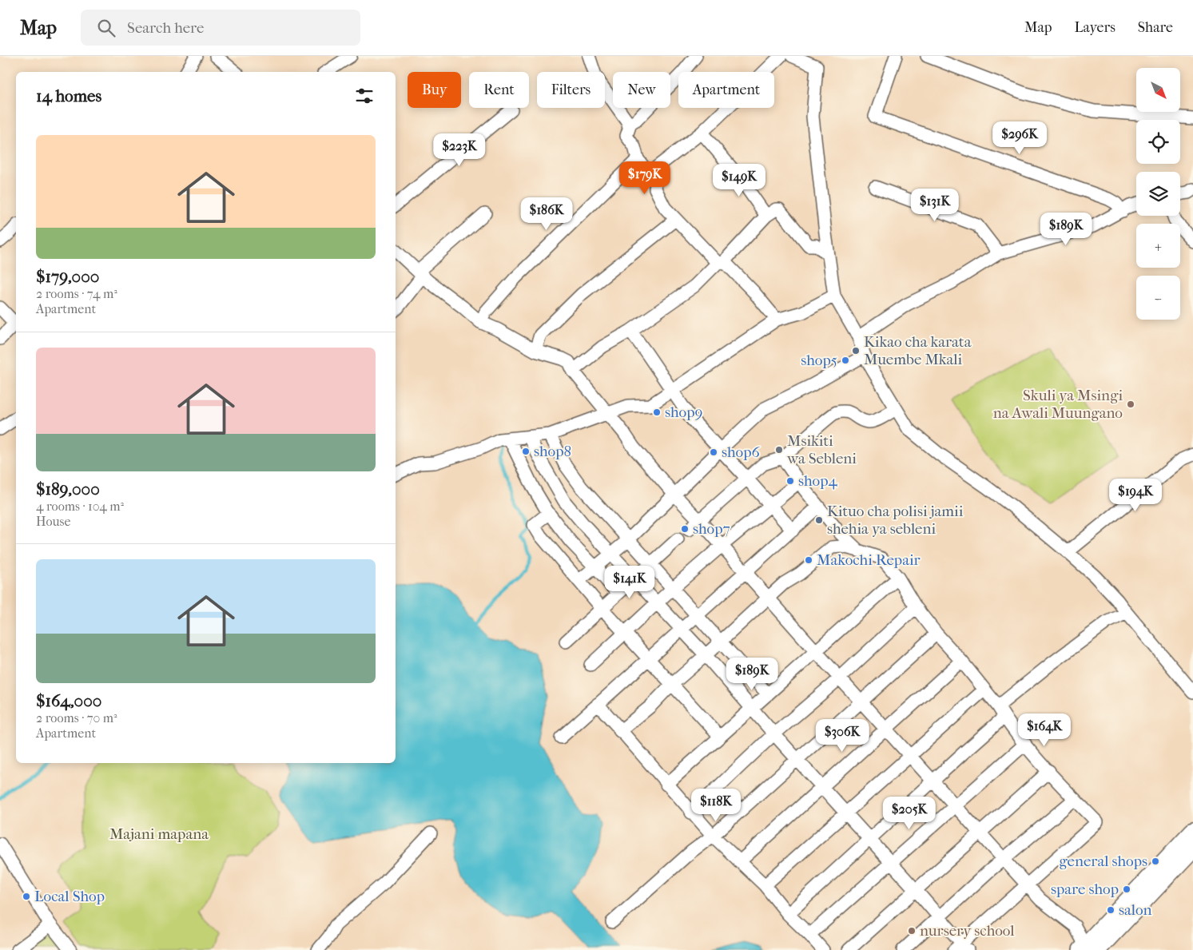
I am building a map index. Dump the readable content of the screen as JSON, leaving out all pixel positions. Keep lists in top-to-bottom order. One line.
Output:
{"parks":["Majani mapana"],"places":["Kikao cha karata Muembe Mkali","shop5","Skuli ya Msingi na Awali Muungano","shop9","Msikiti wa Sebleni","shop8","shop6","shop4","Kituo cha polisi jamii shehia ya sebleni","shop7","Makochi Repair","general shops","spare shop","Local Shop","salon","nursery school"],"north":"bottom right","page":{"header":"Map","search":"Search here","nav":["Map","Layers","Share"],"map_buttons":["+","−"],"chip":["Buy","Rent","Filters","New","Apartment"],"heading":"14 homes","list":[{"name":"$179,000","note":"2 rooms · 74 m² · Apartment"},{"name":"$189,000","note":"4 rooms · 104 m² · House"},{"name":"$164,000","note":"2 rooms · 70 m² · Apartment"}],"price":["$296K","$223K","$179K","$149K","$131K","$186K","$189K","$194K","$141K","$189K","$164K","$306K","$118K","$205K"]}}
